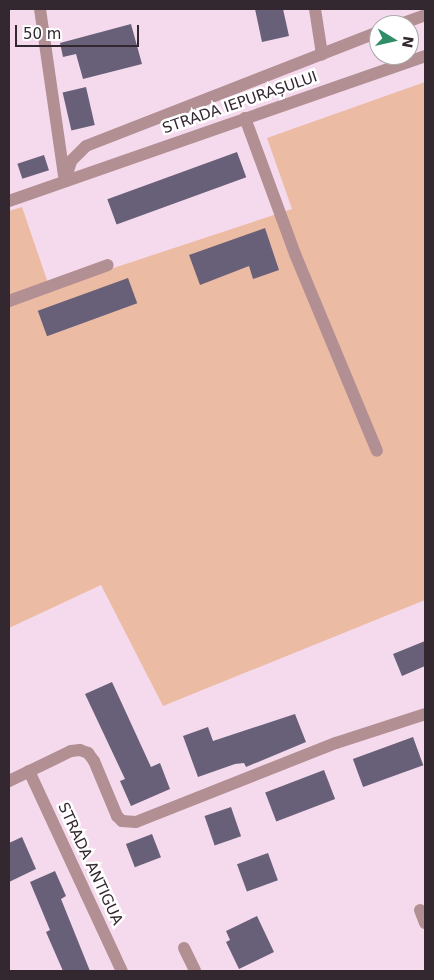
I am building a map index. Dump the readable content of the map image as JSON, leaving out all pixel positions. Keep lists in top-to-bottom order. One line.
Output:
{"streets":{"street":["STRADA IEPURAȘULUI","STRADA ANTIGUA"]},"scale_bar":"50 m","north":"right"}
